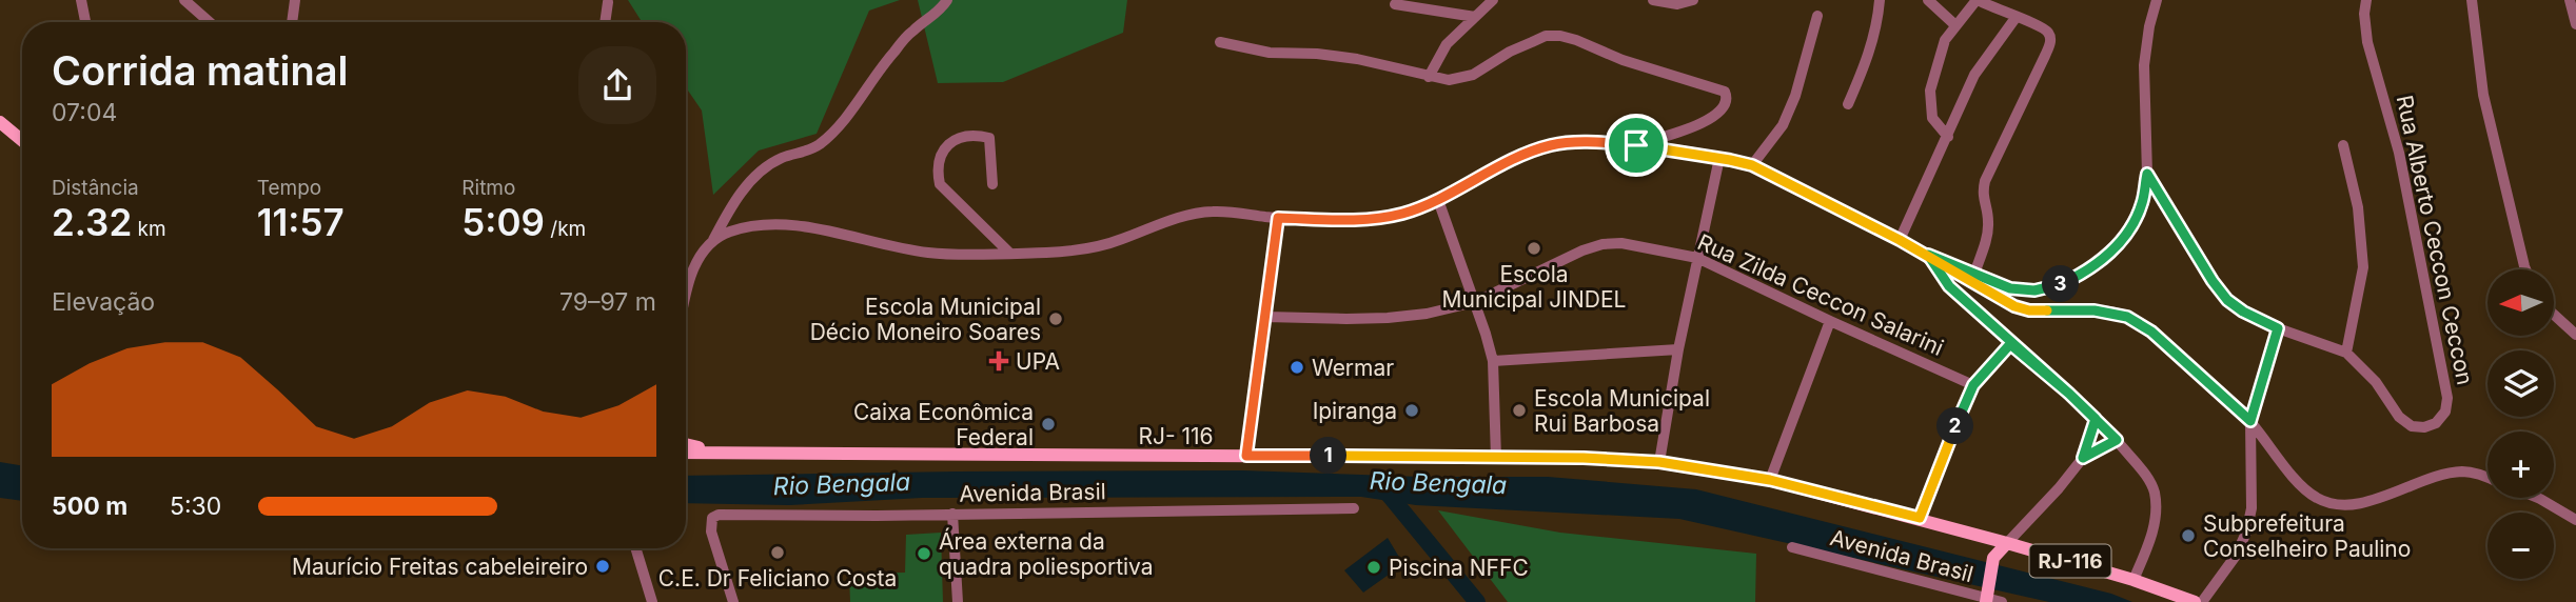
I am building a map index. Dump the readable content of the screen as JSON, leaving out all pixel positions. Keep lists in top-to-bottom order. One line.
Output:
{"streets":{"main road":["RJ- 116","RJ-116"],"street":["Rua Alberto Ceccon Ceccon","Rua Zilda Ceccon Salarini","Avenida Brasil"]},"water":["Rio Bengala"],"places":{"other":["Escola Municipal JINDEL","Escola Municipal Décio Moneiro Soares","Wermar","Ipiranga","Escola Municipal Rui Barbosa","Caixa Econômica Federal","Subprefeitura Conselheiro Paulino","C.E. Dr Feliciano Costa","Área externa da quadra poliesportiva","Maurício Freitas cabeleireiro","Piscina NFFC"],"health":["UPA"]},"north":"left","page":{"heading":["Corrida matinal","07:04"],"stats":[["Distância","2.32 km"],["Tempo","11:57"],["Ritmo","5:09 /km"]],"pins":["3","2","1"],"map_buttons":["+","−"],"chart":["Elevação","79–97 m"],"list":[{"name":"500 m","note":"5:30"}]}}
